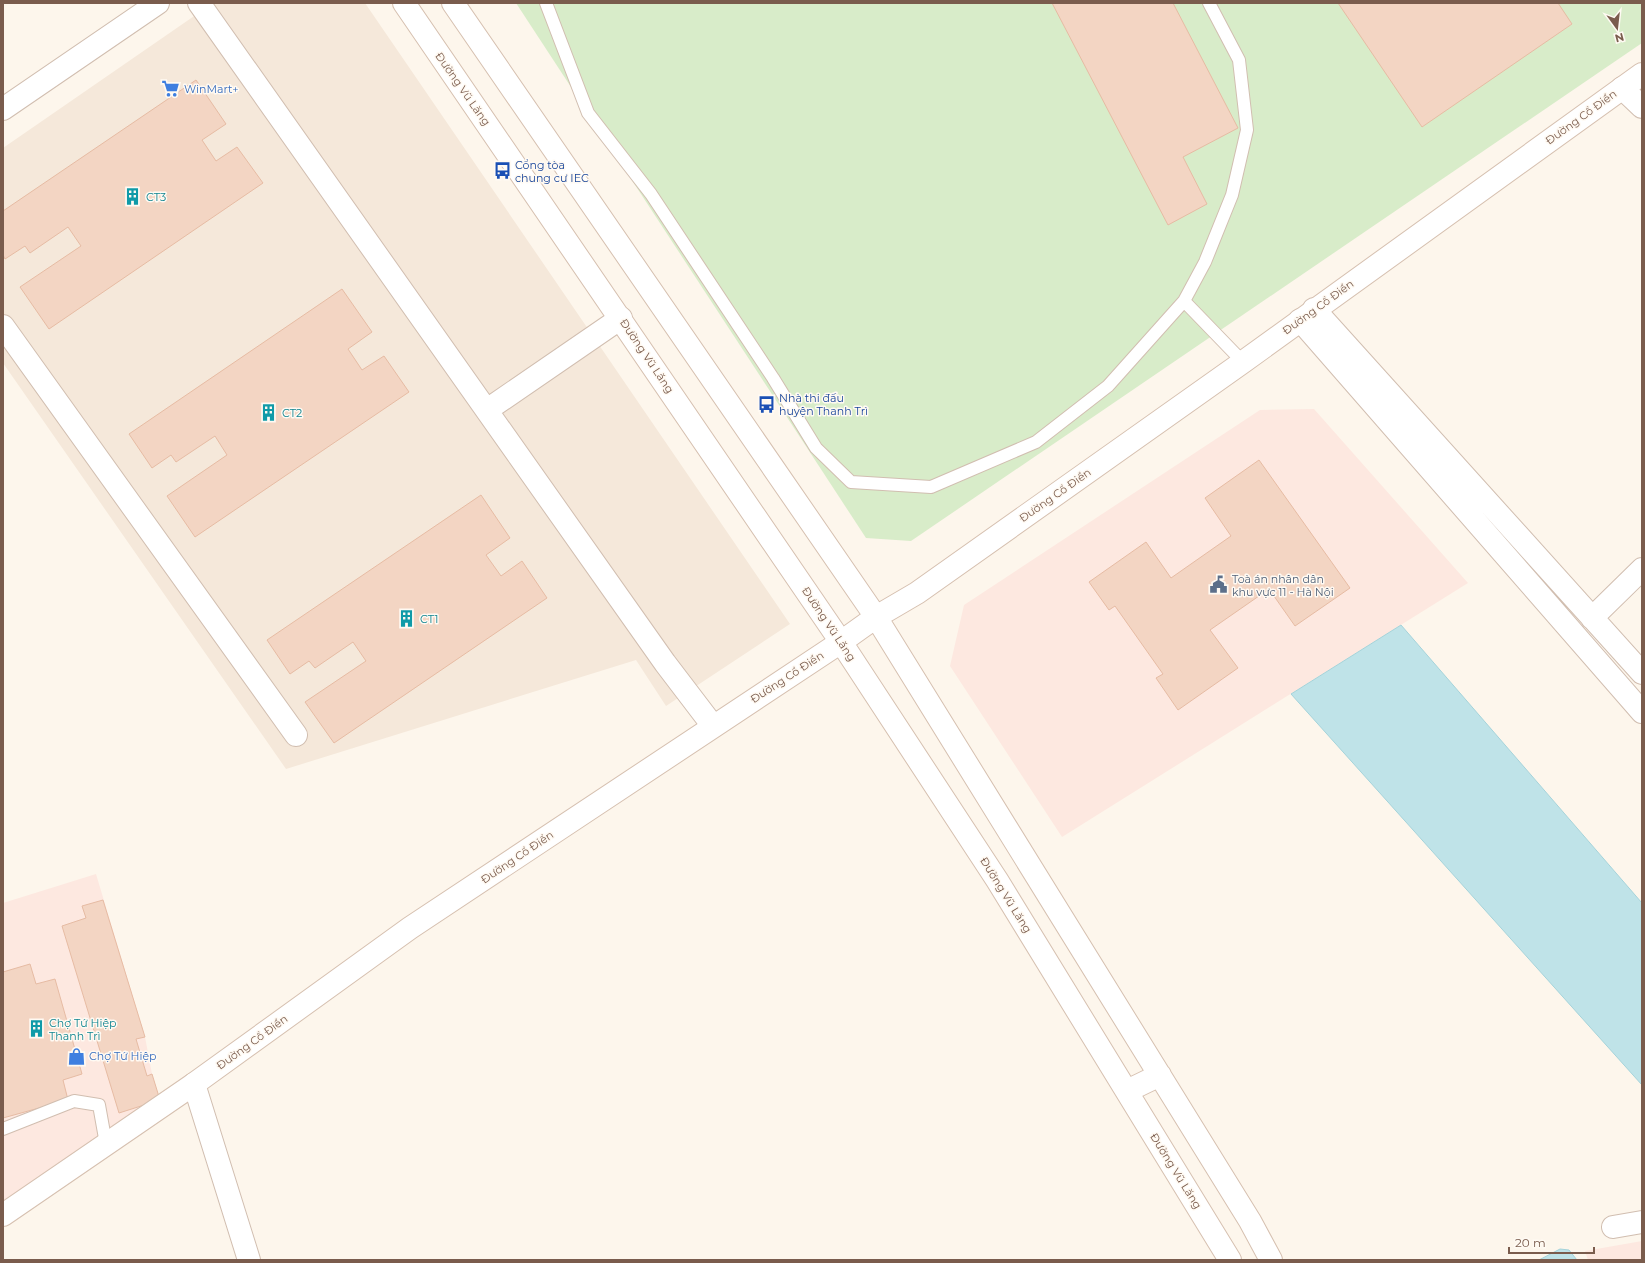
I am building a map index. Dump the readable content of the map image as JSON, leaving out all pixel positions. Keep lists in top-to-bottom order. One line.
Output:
{"streets":{"street":["Đường Vũ Lăng","Đường Cổ Điển"]},"crossings":[["Đường Vũ Lăng","Đường Cổ Điển"]],"places":{"supermarket":["WinMart+"],"bus stop":["Cổng tòa chung cư IEC","Nhà thi đấu huyện Thanh Trì"],"building":["CT3","CT2","CT1","Chợ Tứ Hiệp Thanh Trì"],"public building":["Toà án nhân dân khu vực 11 - Hà Nội"],"shop":["Chợ Tứ Hiệp"]},"scale_bar":"20 m","north":"bottom"}
